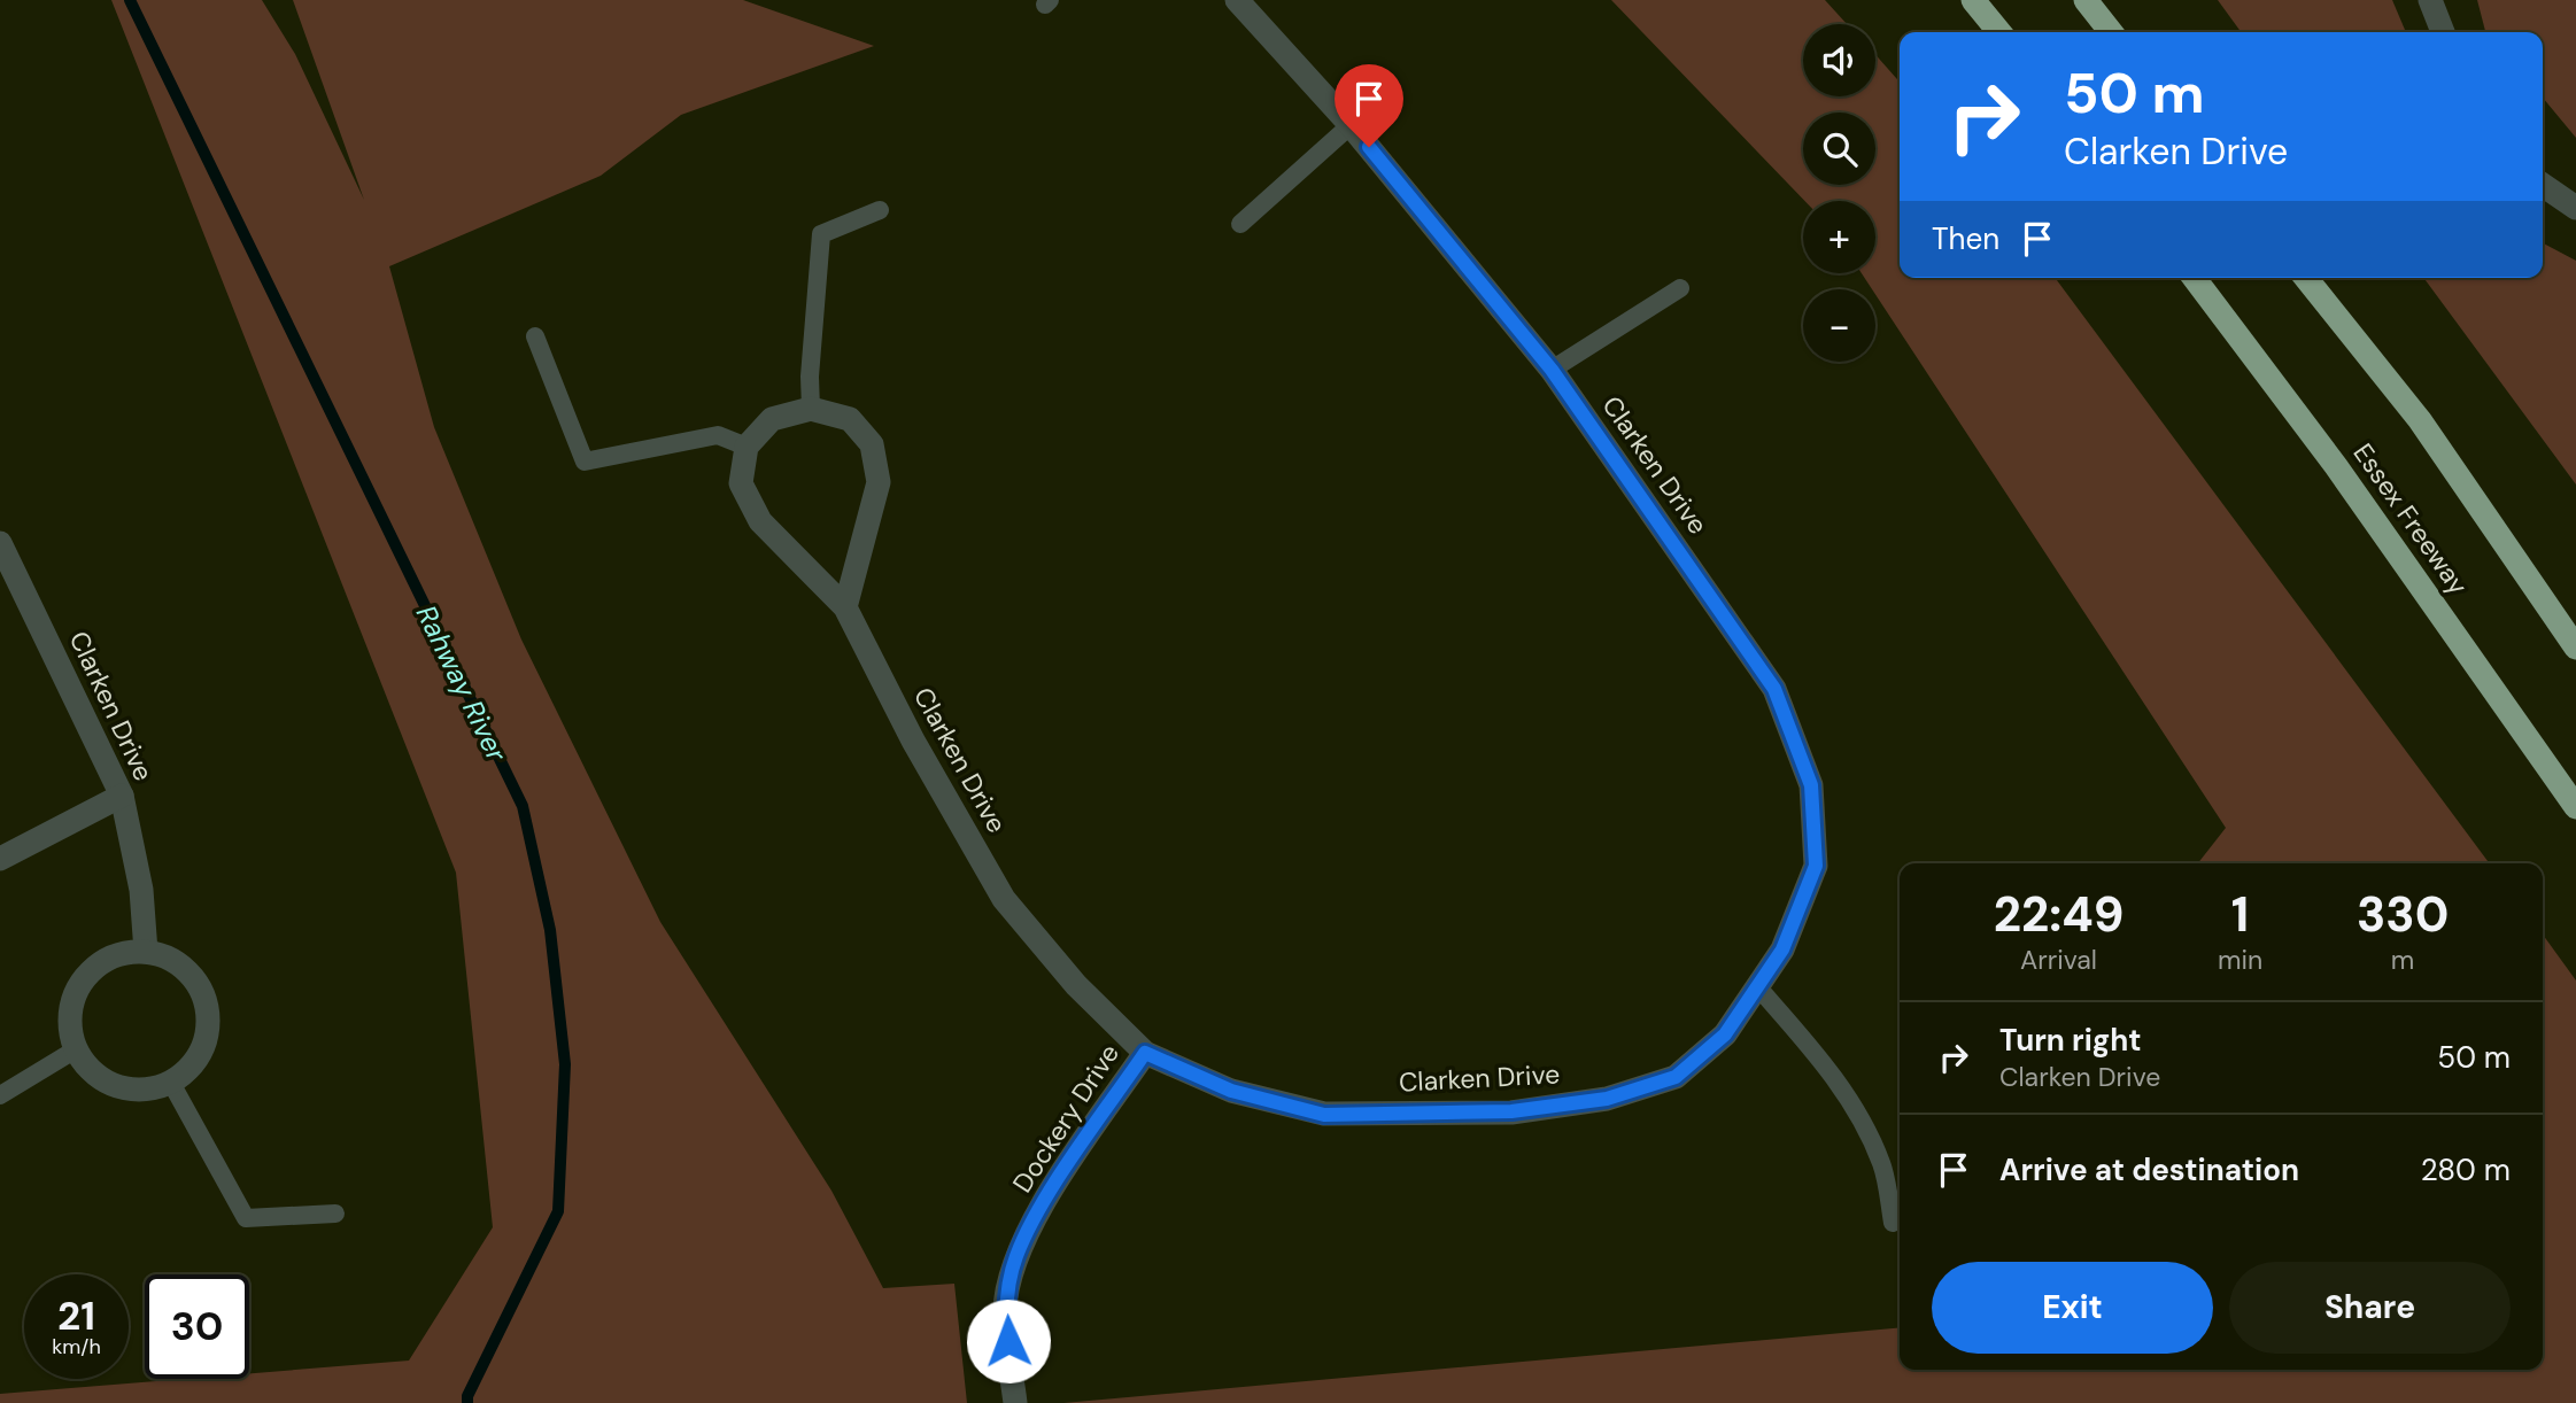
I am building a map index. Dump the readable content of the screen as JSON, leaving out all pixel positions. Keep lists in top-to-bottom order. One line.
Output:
{"streets":{"highway":["Essex Freeway"],"street":["Clarken Drive","Dockery Drive"]},"crossings":[["Clarken Drive","Dockery Drive"]],"water":["Rahway River"],"page":{"map_buttons":["+","−"],"turn":["50 m","Clarken Drive"],"then":"Then","eta":["22:49","Arrival","1","min","330","m"],"list":[{"name":"Turn right","note":"Clarken Drive","value":"50 m"},{"name":"Arrive at destination","value":"280 m"}],"buttons":["Exit","Share"],"speed":"21 km/h","limit":"30"}}
